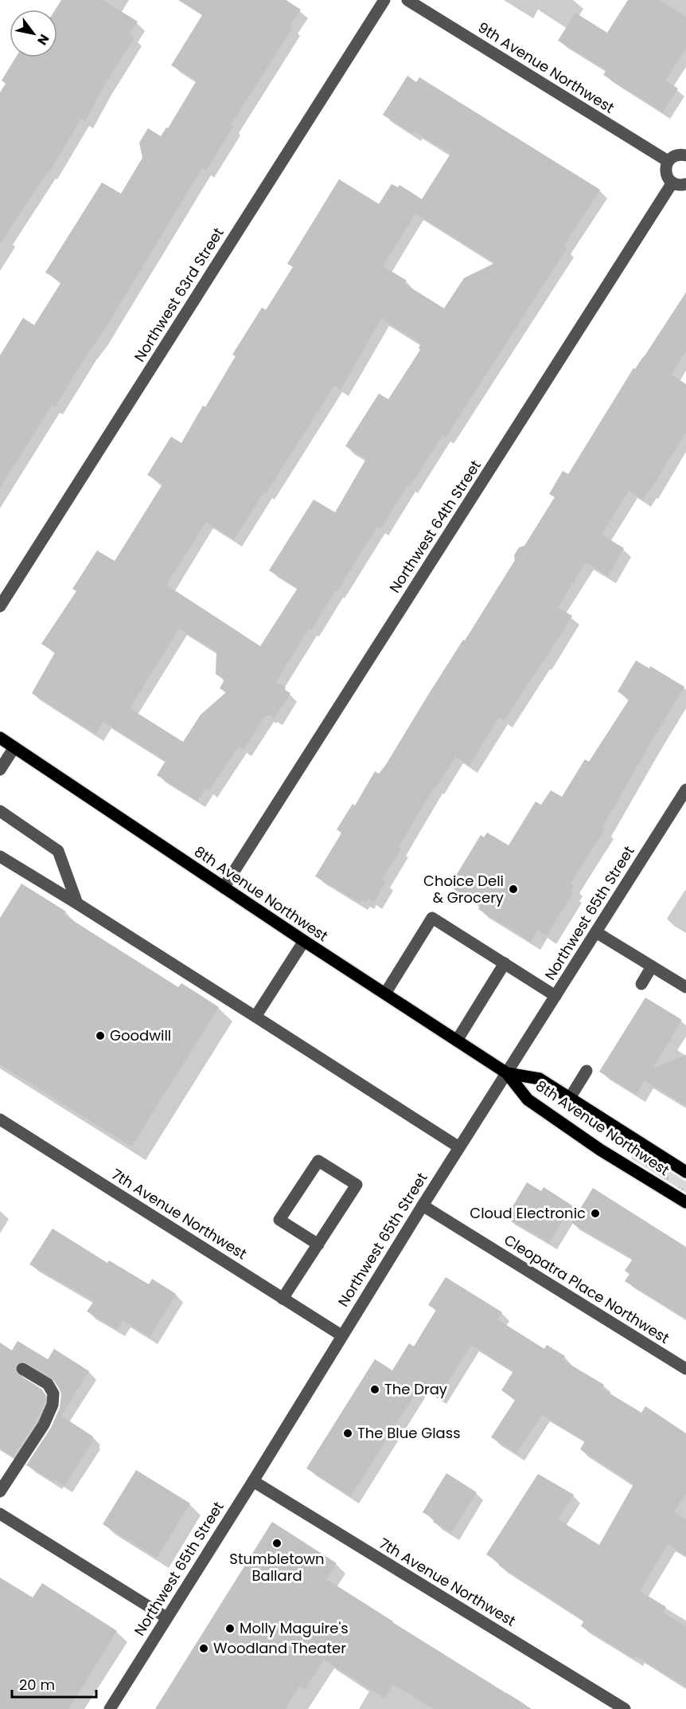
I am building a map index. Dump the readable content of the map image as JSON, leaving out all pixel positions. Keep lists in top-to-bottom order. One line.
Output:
{"streets":{"main road":["8th Avenue Northwest"],"street":["9th Avenue Northwest","Northwest 63rd Street","Northwest 64th Street","Northwest 65th Street","7th Avenue Northwest","Cleopatra Place Northwest"]},"crossings":[["Northwest 64th Street","8th Avenue Northwest"],["8th Avenue Northwest","Northwest 65th Street"],["Northwest 65th Street","7th Avenue Northwest"],["Northwest 65th Street","Cleopatra Place Northwest"]],"places":["Choice Deli & Grocery","Goodwill","Cloud Electronic","The Dray","The Blue Glass","Stumbletown Ballard","Molly Maguire's","Woodland Theater"],"scale_bar":"20 m","north":"bottom right"}
